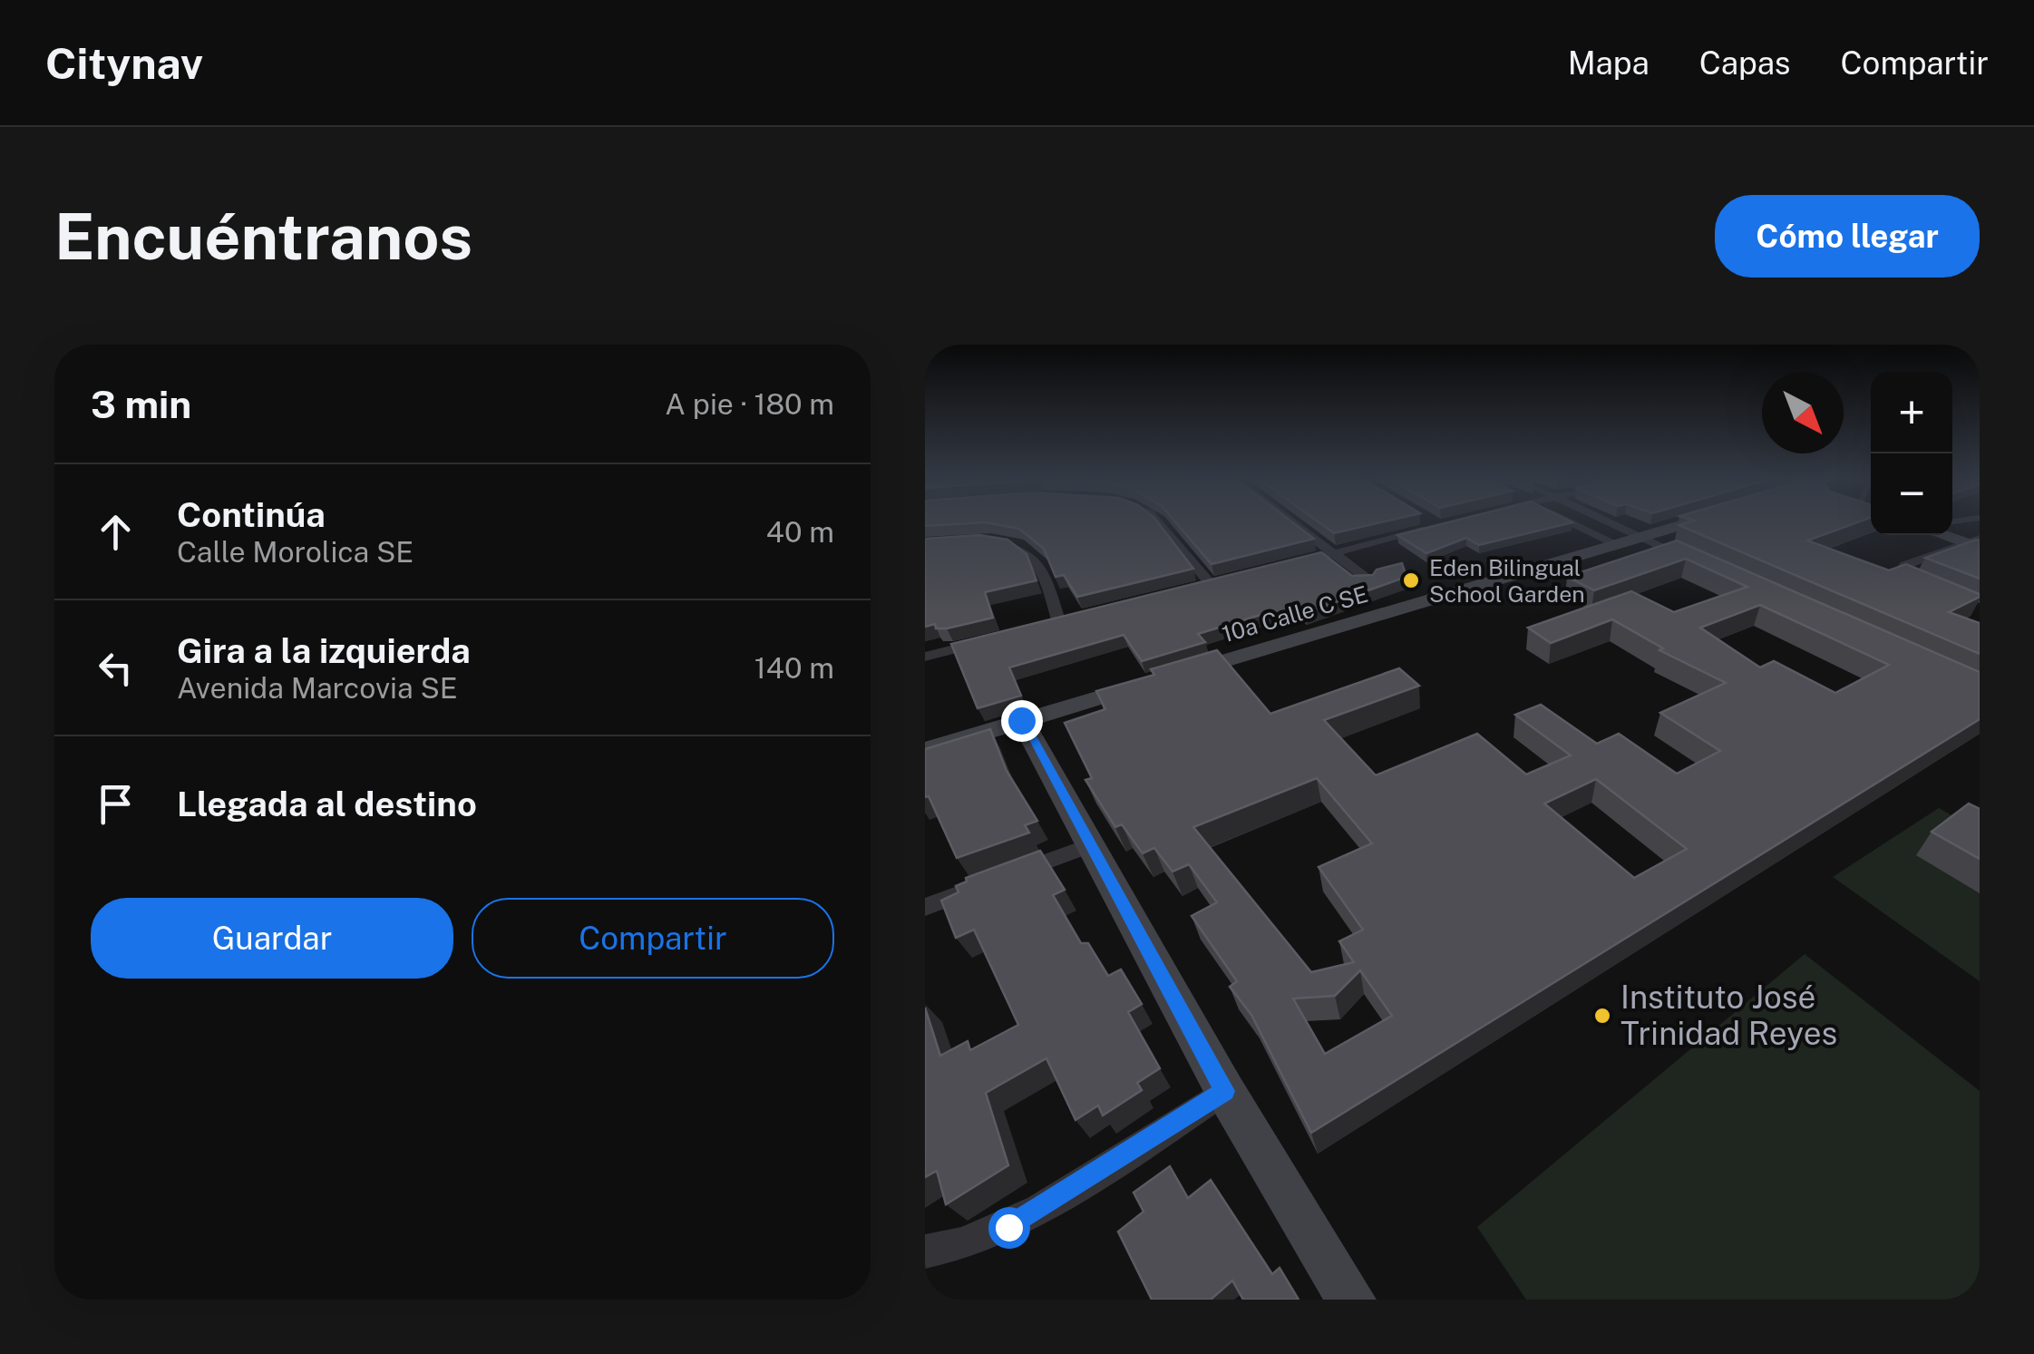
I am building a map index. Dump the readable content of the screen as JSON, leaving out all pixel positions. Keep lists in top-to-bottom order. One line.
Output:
{"streets":{"street":["10a Calle C SE"]},"places":["Eden Bilingual School Garden","Instituto José Trinidad Reyes"],"north":"bottom right","page":{"header":"Citynav","nav":["Mapa","Capas","Compartir"],"buttons":["Cómo llegar",["Guardar","Compartir"]],"title":"Encuéntranos","heading":["3 min","A pie · 180 m"],"map_buttons":["+","−"],"list":[["Continúa","Calle Morolica SE","40 m"],["Gira a la izquierda","Avenida Marcovia SE","140 m"],"Llegada al destino"]}}
